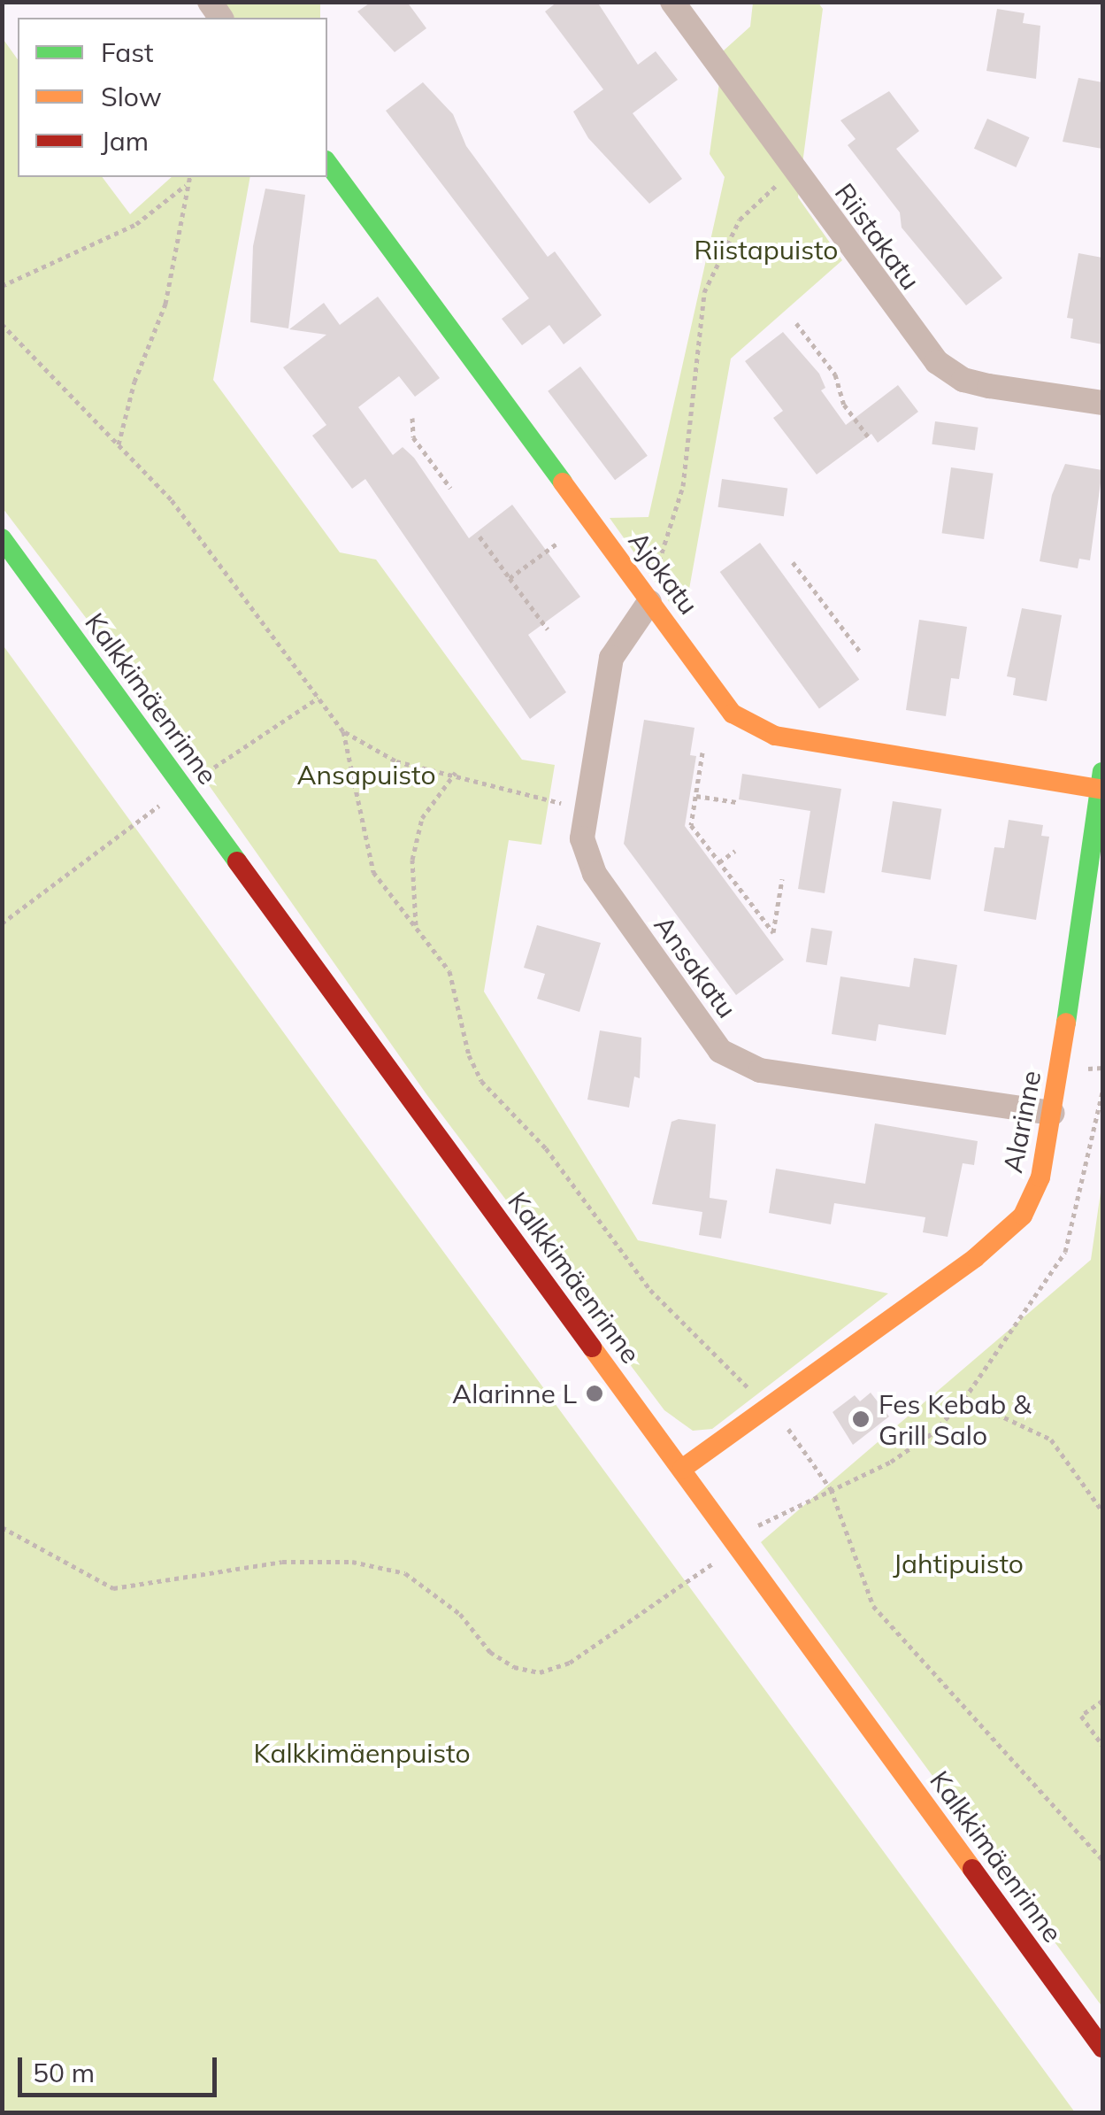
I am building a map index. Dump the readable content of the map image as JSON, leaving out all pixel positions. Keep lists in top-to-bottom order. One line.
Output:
{"streets":{"street":["Riistakatu","Ajokatu","Kalkkimäenrinne","Ansakatu","Alarinne"]},"crossings":[["Ajokatu","Ansakatu"],["Ajokatu","Alarinne"],["Kalkkimäenrinne","Alarinne"],["Ansakatu","Alarinne"]],"parks":["Riistapuisto","Ansapuisto","Jahtipuisto","Kalkkimäenpuisto"],"places":["Alarinne L","Fes Kebab & Grill Salo"],"legend":["Fast","Slow","Jam"],"scale_bar":"50 m"}
